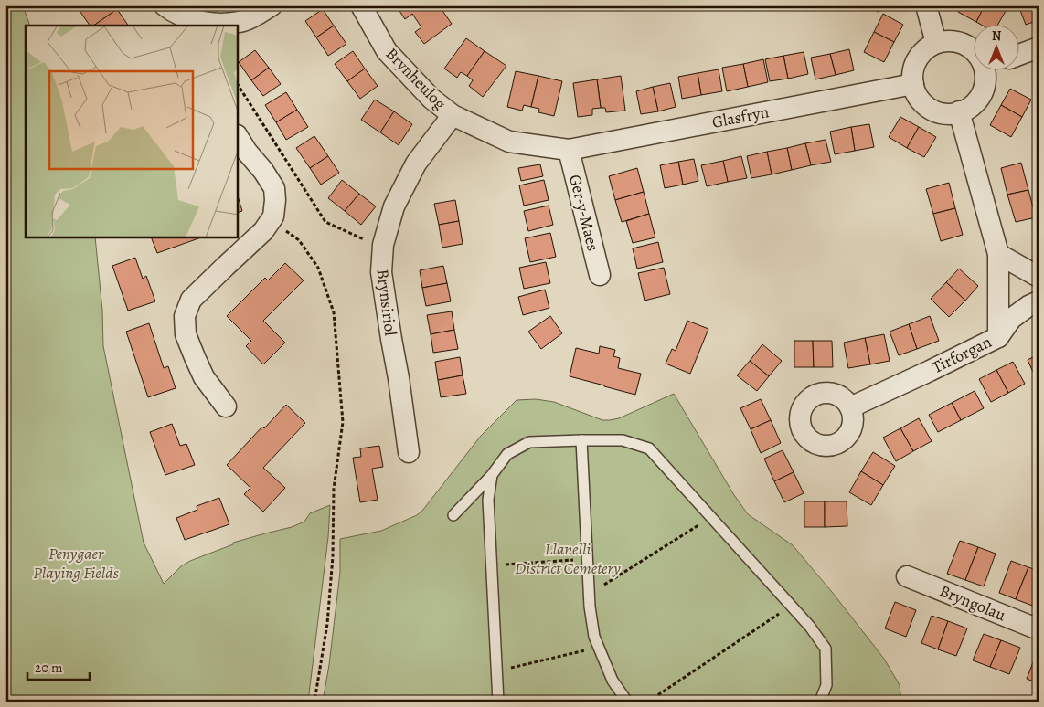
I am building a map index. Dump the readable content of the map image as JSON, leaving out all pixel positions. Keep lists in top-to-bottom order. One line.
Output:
{"streets":{"street":["Brynheulog","Glasfryn","Ger-y-Maes","Brynsiriol","Tirforgan","Bryngolau"]},"crossings":[["Brynheulog","Glasfryn"],["Brynheulog","Ger-y-Maes"],["Brynheulog","Brynsiriol"],["Glasfryn","Ger-y-Maes"]],"parks":["Llanelli District Cemetery","Penygaer Playing Fields"],"scale_bar":"20 m","north":"top"}
